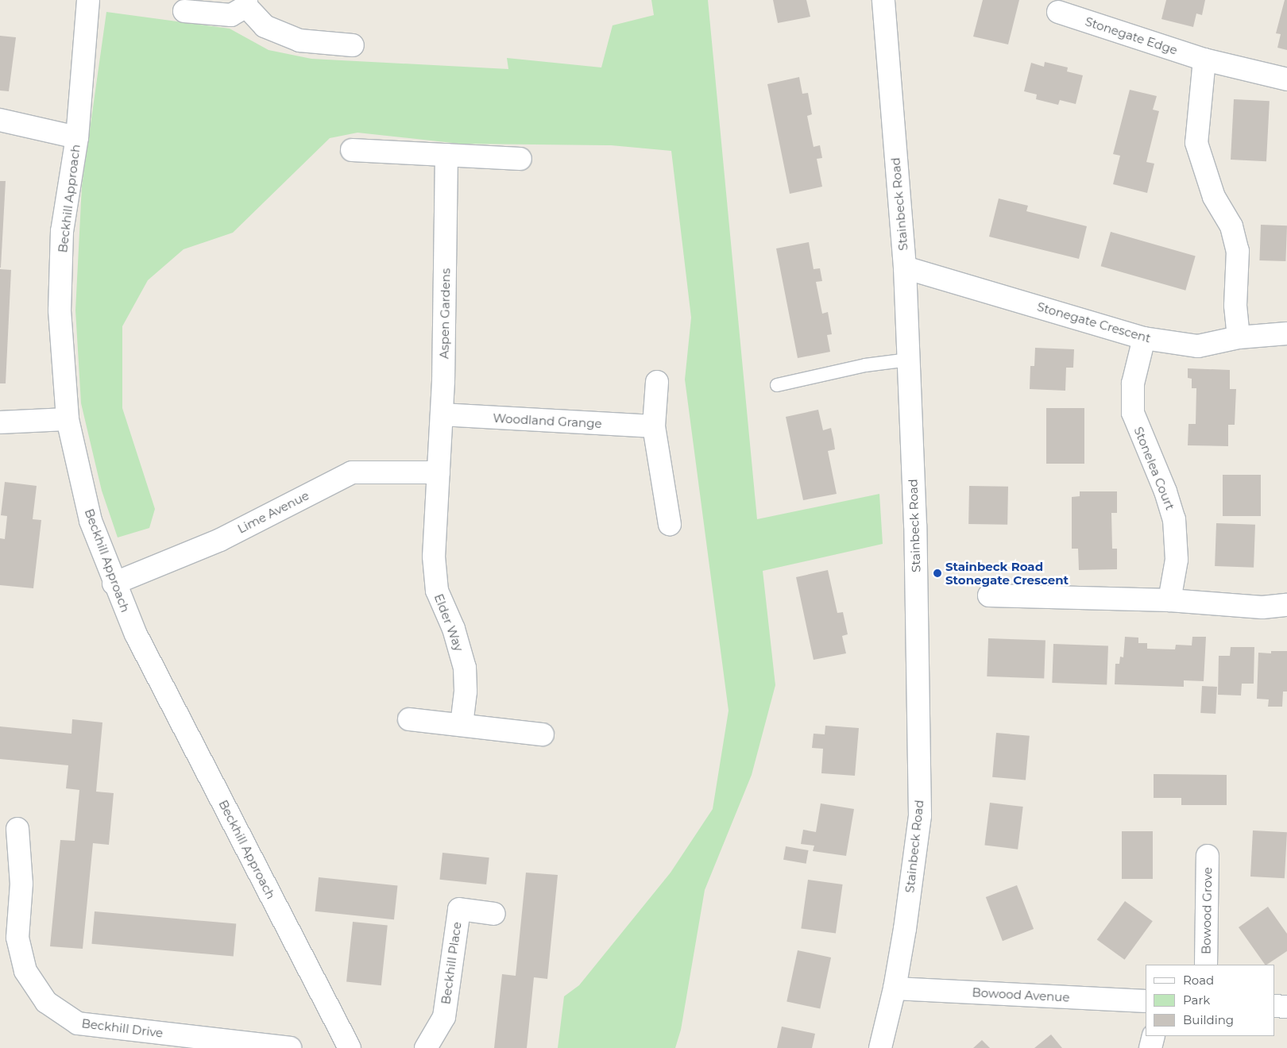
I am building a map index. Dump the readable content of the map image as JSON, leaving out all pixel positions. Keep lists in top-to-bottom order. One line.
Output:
{"streets":{"street":["Stonegate Edge","Beckhill Approach","Stainbeck Road","Aspen Gardens","Stonegate Crescent","Woodland Grange","Stonelea Court","Lime Avenue","Elder Way","Bowood Grove","Beckhill Place","Bowood Avenue","Beckhill Drive"]},"crossings":[["Beckhill Approach","Lime Avenue"],["Stainbeck Road","Stonegate Crescent"],["Stainbeck Road","Bowood Avenue"],["Aspen Gardens","Woodland Grange"],["Aspen Gardens","Lime Avenue"],["Aspen Gardens","Elder Way"],["Stonegate Crescent","Stonelea Court"],["Lime Avenue","Elder Way"]],"places":["Stainbeck Road Stonegate Crescent"],"legend":["Road","Park","Building"]}
